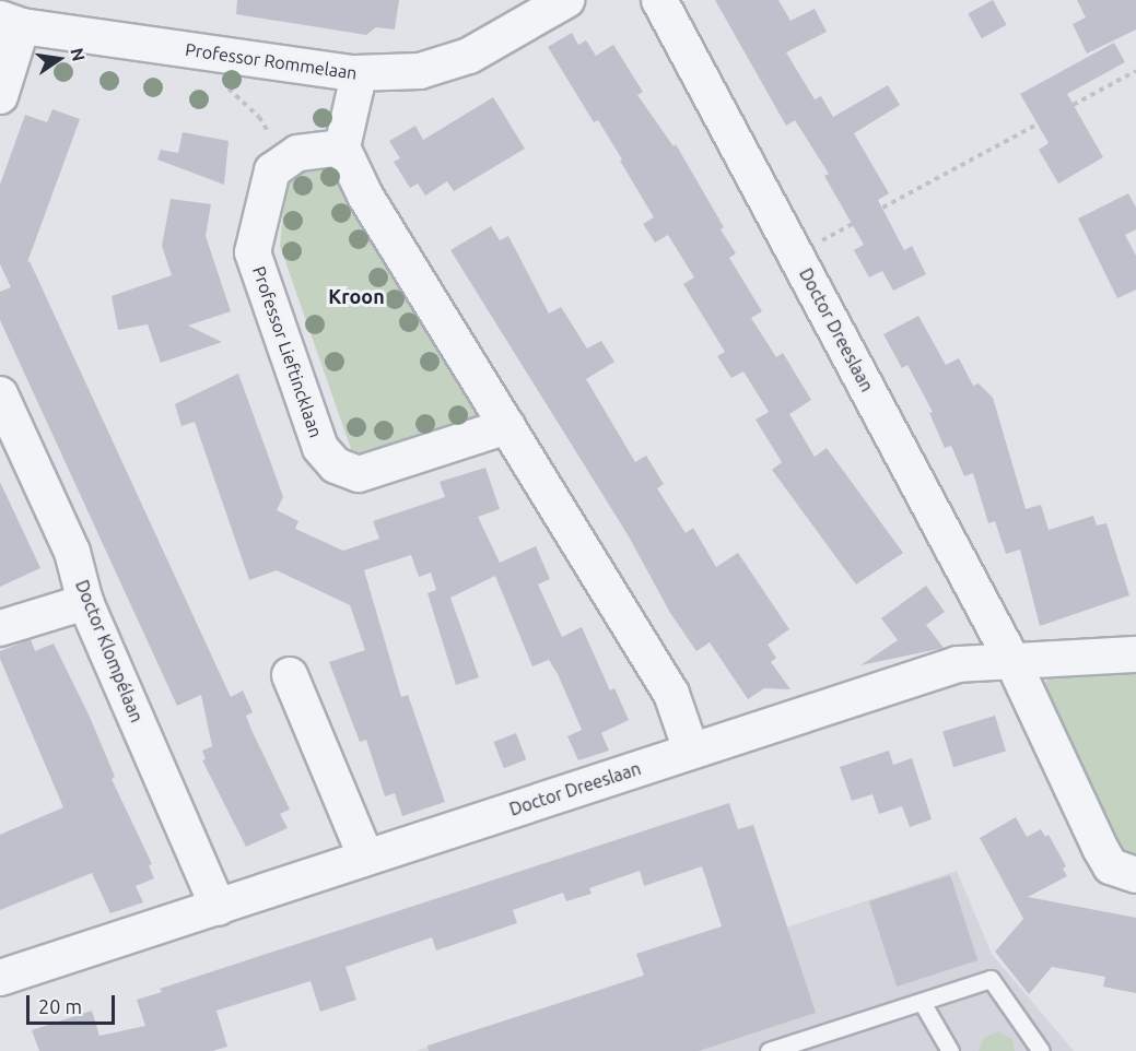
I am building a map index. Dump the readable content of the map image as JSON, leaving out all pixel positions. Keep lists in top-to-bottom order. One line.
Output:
{"streets":{"street":["Professor Rommelaan","Doctor Dreeslaan","Professor Lieftincklaan","Doctor Klompélaan"]},"crossings":[["Doctor Dreeslaan","Doctor Klompélaan"]],"districts":["Kroon"],"scale_bar":"20 m","north":"right"}
